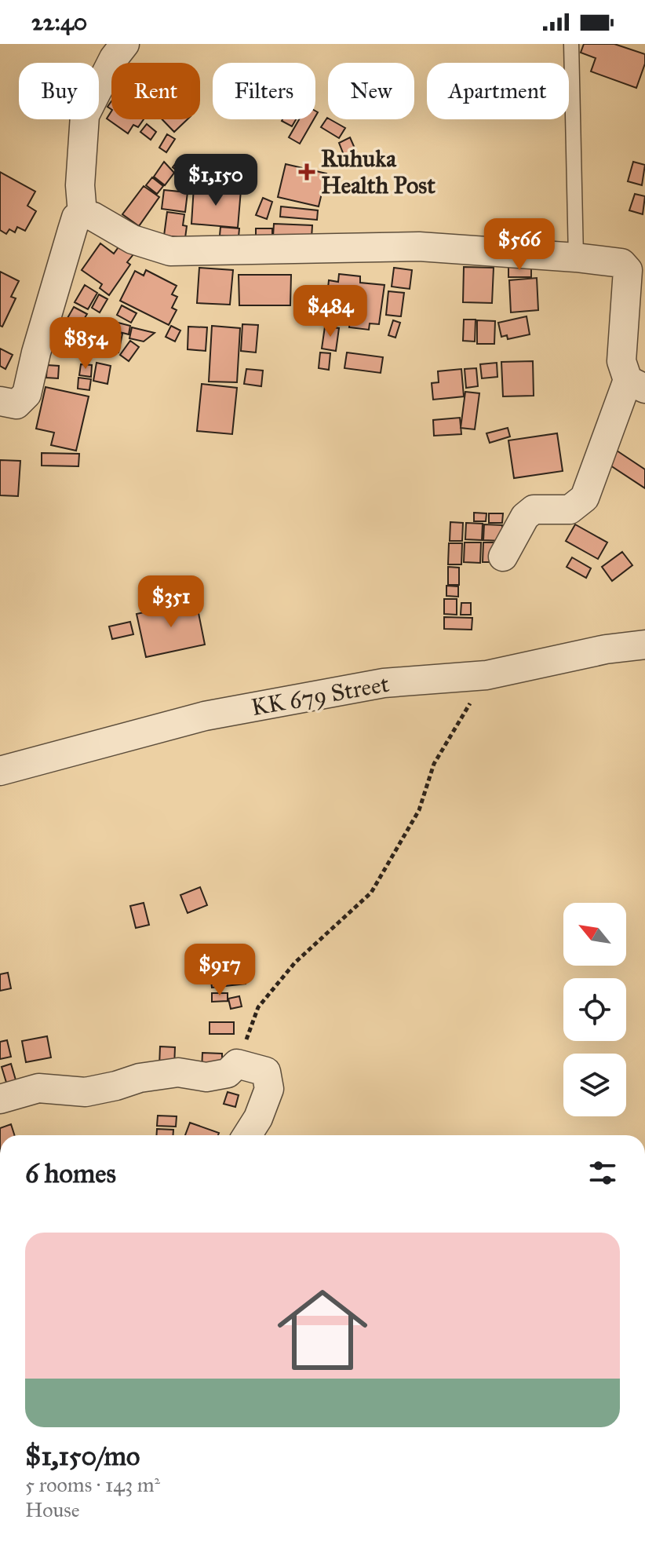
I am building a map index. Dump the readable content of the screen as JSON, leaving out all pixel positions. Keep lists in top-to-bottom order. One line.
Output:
{"streets":{"street":["KK 679 Street"]},"places":{"health":["Ruhuka Health Post"]},"north":"top left","page":{"status":"22:40","chip":["Buy","Rent","Filters","New","Apartment"],"price":["$1,150","$566","$484","$854","$351","$917"],"heading":"6 homes","list":[{"name":"$1,150/mo","note":"5 rooms · 143 m² · House"}]}}
